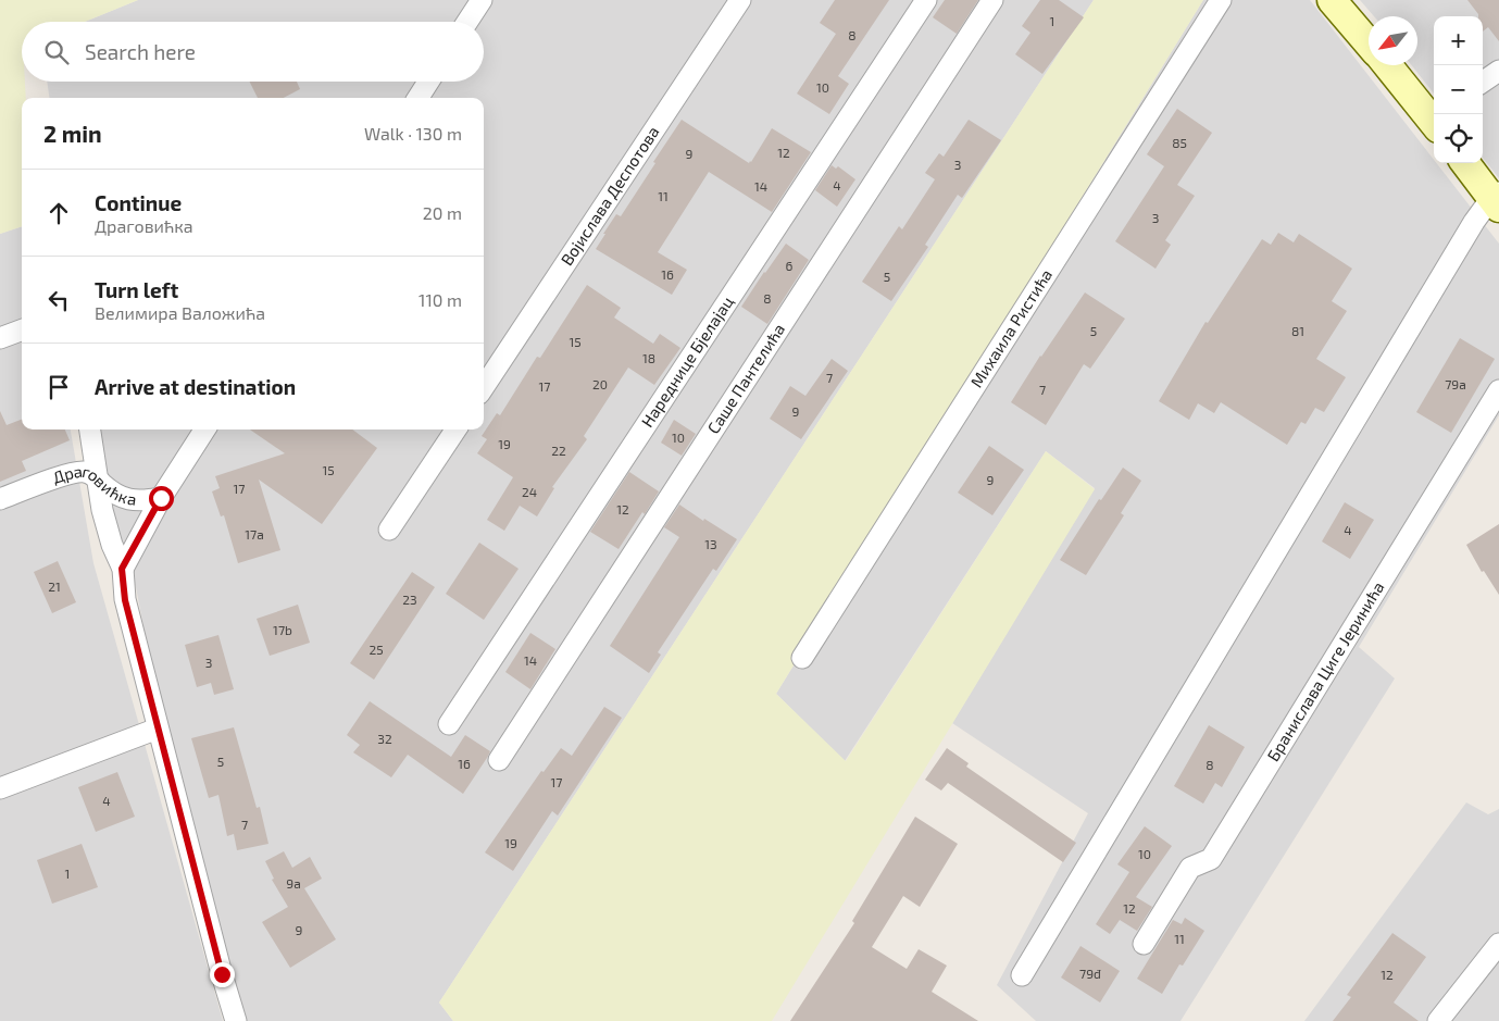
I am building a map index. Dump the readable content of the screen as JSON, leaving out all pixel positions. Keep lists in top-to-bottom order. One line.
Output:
{"streets":{"street":["Војислава Деспотова","Михаила Ристића","Нареднице Бјелајац","Саше Пантелића","Драговићка","Бранислава Циге Јеринића"]},"house_numbers":["1","8","10","85","12","9","3","4","14","11","3","6","16","5","8","5","81","15","18","7","20","79a","17","7","9","10","19","22","15","9","17","24","12","4","17a","13","21","23","17b","25","14","3","32","5","16","8","17","4","7","19","10","1","9a","12","9","11","79đ","12"],"north":"bottom left","page":{"map_buttons":["+","−"],"search":"Search here","heading":["2 min","Walk · 130 m"],"list":[["Continue","Драговићка","20 m"],["Turn left","Велимира Валожића","110 m"],"Arrive at destination"]}}
